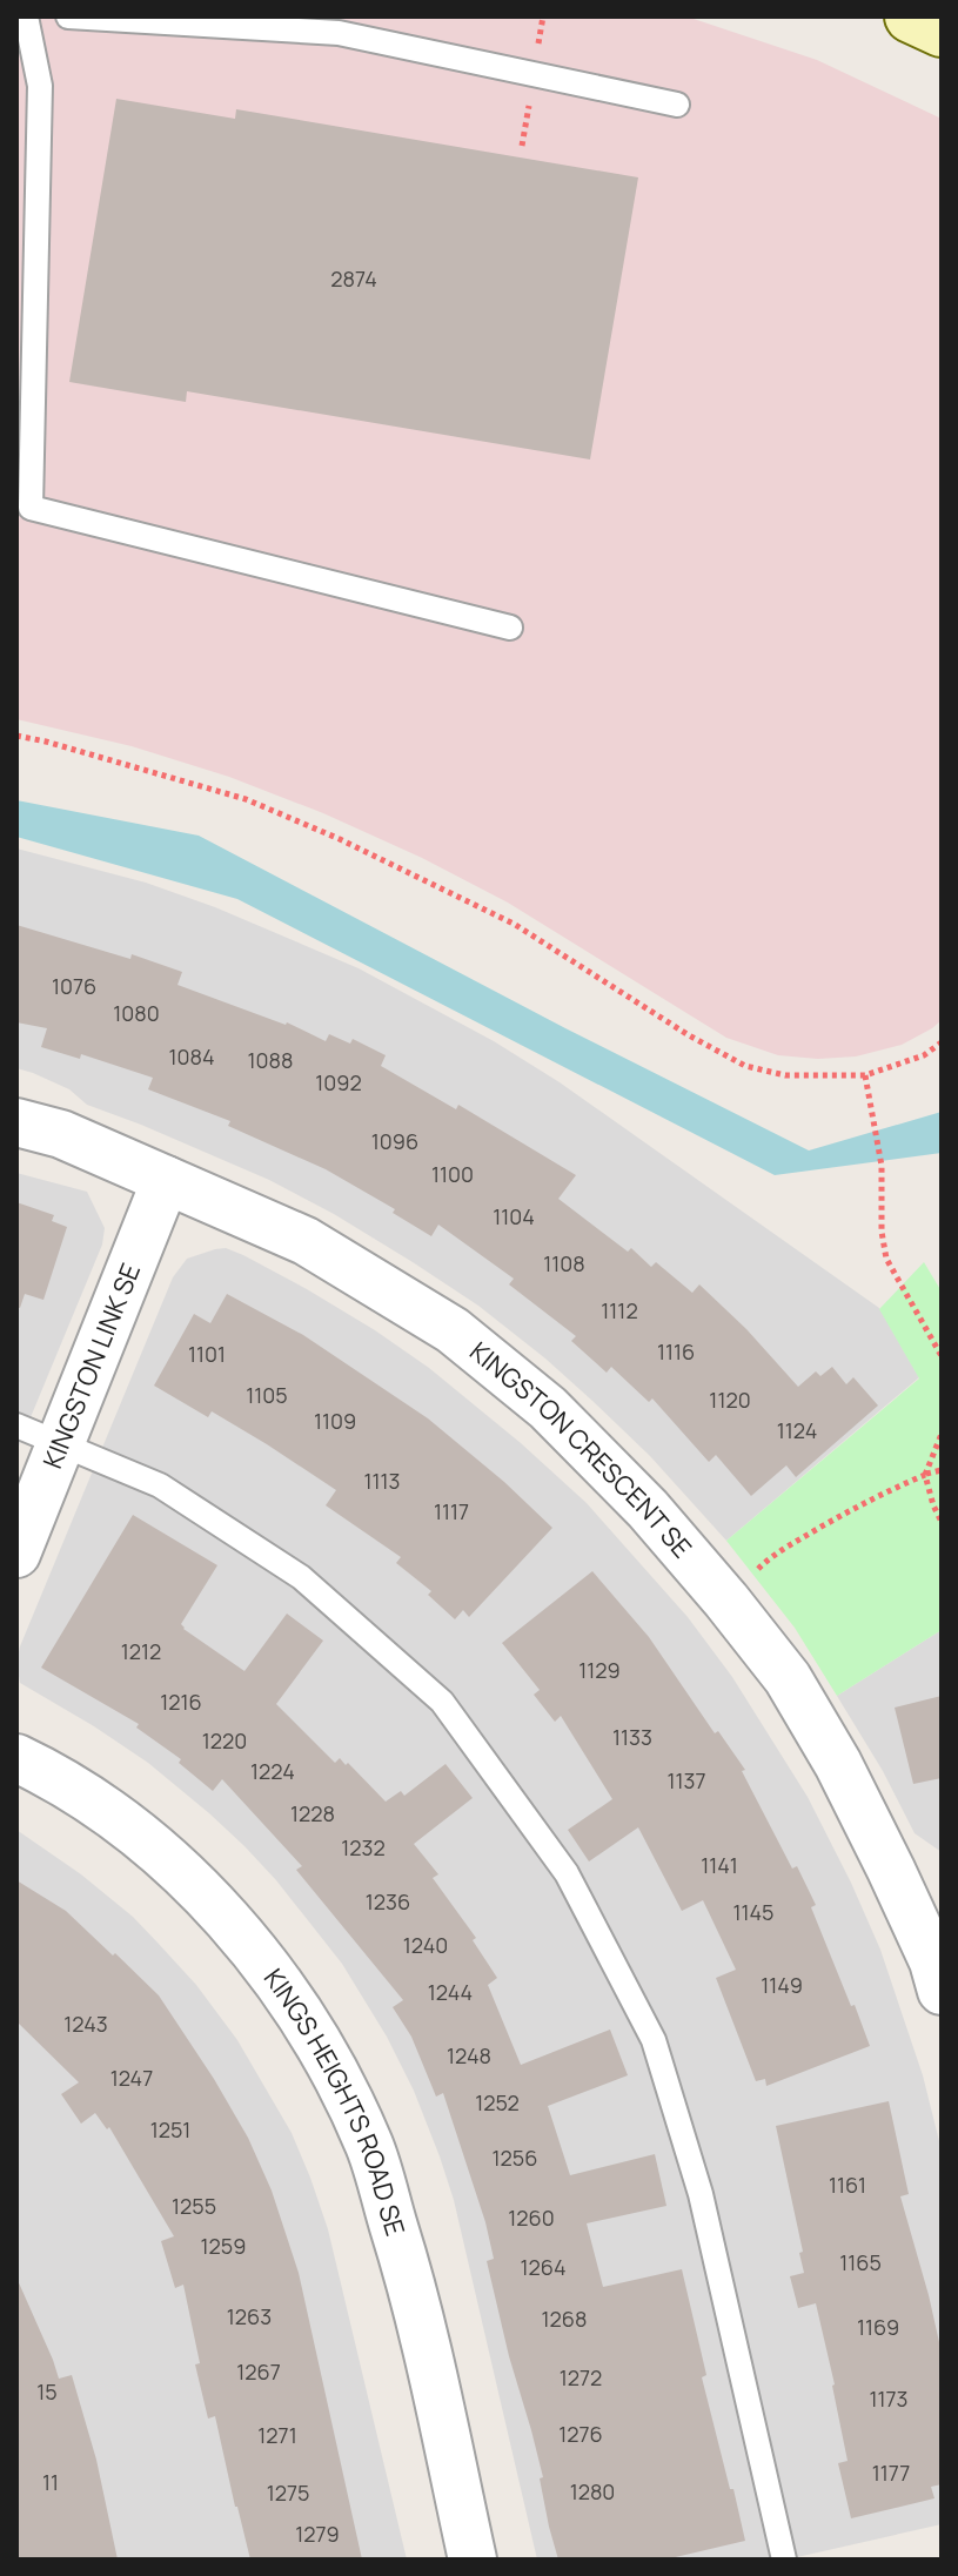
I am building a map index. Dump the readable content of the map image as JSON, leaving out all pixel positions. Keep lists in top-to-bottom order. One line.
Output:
{"streets":{"street":["KINGSTON LINK SE","KINGSTON CRESCENT SE","KINGS HEIGHTS ROAD SE"]},"crossings":[["KINGSTON LINK SE","KINGSTON CRESCENT SE"]],"house_numbers":["2874","1076","1080","1084","1088","1092","1096","1100","1104","1108","1112","1116","1101","1105","1120","1109","1124","1113","1117","1212","1129","1216","1133","1220","1224","1137","1228","1232","1141","1236","1145","1240","1149","1244","1243","1248","1247","1252","1251","1256","1161","1255","1260","1259","1165","1264","1263","1268","1169","1267","1272","15","1173","1276","1271","1177","11","1280","1275","1279"]}
